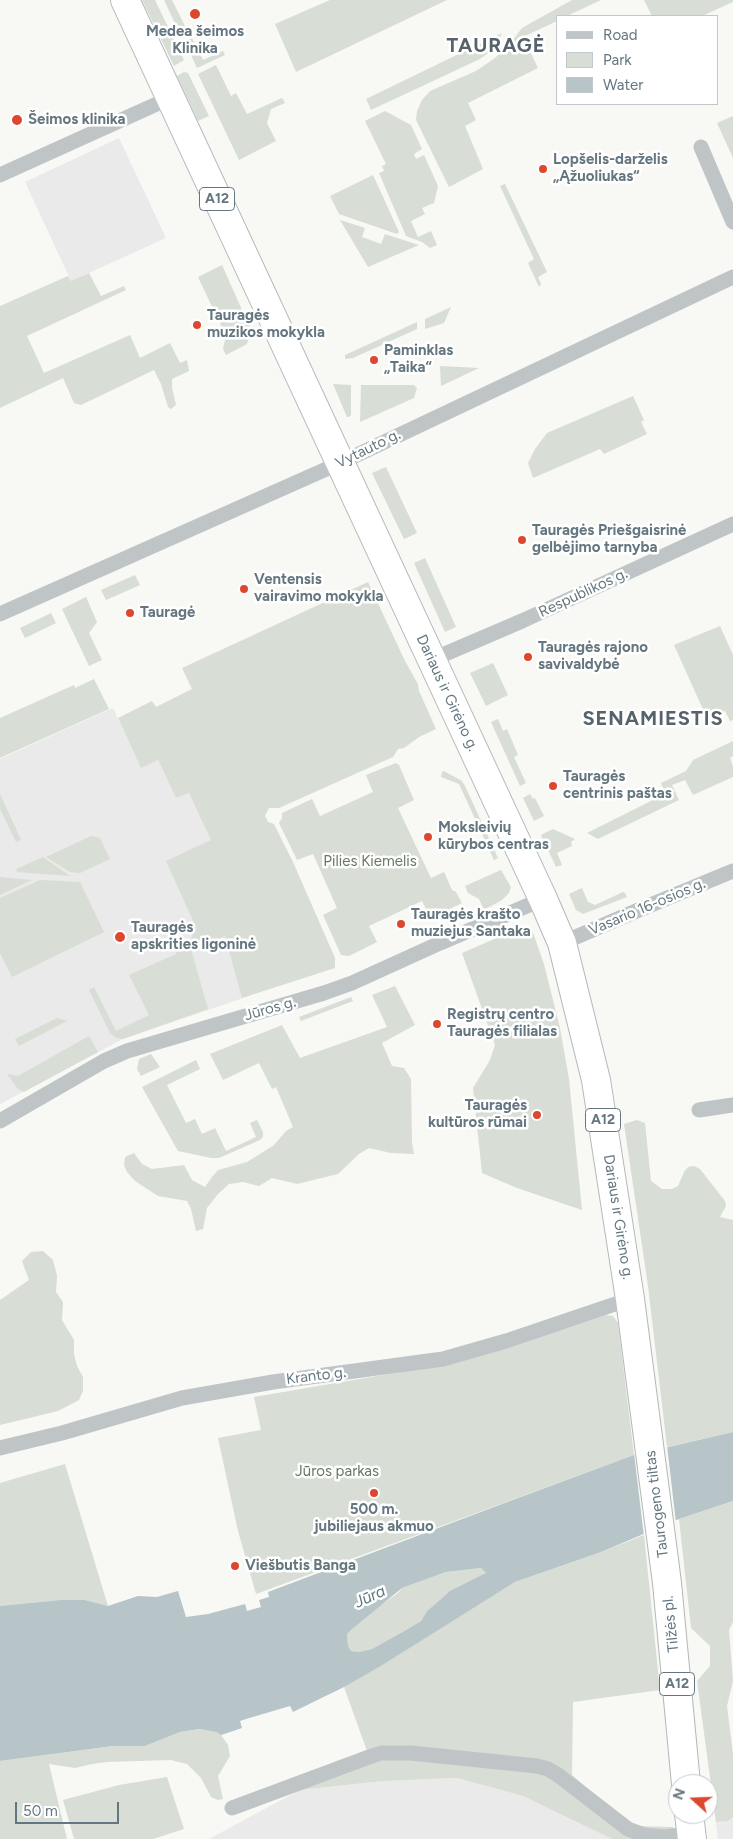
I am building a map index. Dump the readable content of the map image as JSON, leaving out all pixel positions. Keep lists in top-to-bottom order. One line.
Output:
{"streets":{"highway":["A12","Dariaus ir Girėno g.","Taurogeno tiltas","Tilžės pl."],"street":["Vytauto g.","Respublikos g.","Vasario 16-osios g.","Jūros g.","Kranto g."]},"crossings":[["Vytauto g.","Dariaus ir Girėno g."],["Respublikos g.","Dariaus ir Girėno g."],["Dariaus ir Girėno g.","Vasario 16-osios g."],["Dariaus ir Girėno g.","Jūros g."],["Dariaus ir Girėno g.","Kranto g."],["Dariaus ir Girėno g.","Taurogeno tiltas"],["Taurogeno tiltas","Tilžės pl."]],"districts":["TAURAGĖ","SENAMIESTIS"],"water":["Jūra"],"parks":["Pilies Kiemelis","Jūros parkas"],"places":["Medea šeimos Klinika","Šeimos klinika","Lopšelis-darželis „Ąžuoliukas“","Tauragės muzikos mokykla","Paminklas „Taika“","Tauragės Priešgaisrinė gelbėjimo tarnyba","Ventensis vairavimo mokykla","Tauragė","Tauragės rajono savivaldybė","Tauragės centrinis paštas","Moksleivių kūrybos centras","Tauragės krašto muziejus Santaka","Tauragės apskrities ligoninė","Registrų centro Tauragės filialas","Tauragės kultūros rūmai","500 m. jubiliejaus akmuo","Viešbutis Banga"],"legend":["Road","Park","Water"],"scale_bar":"50 m","north":"left"}
